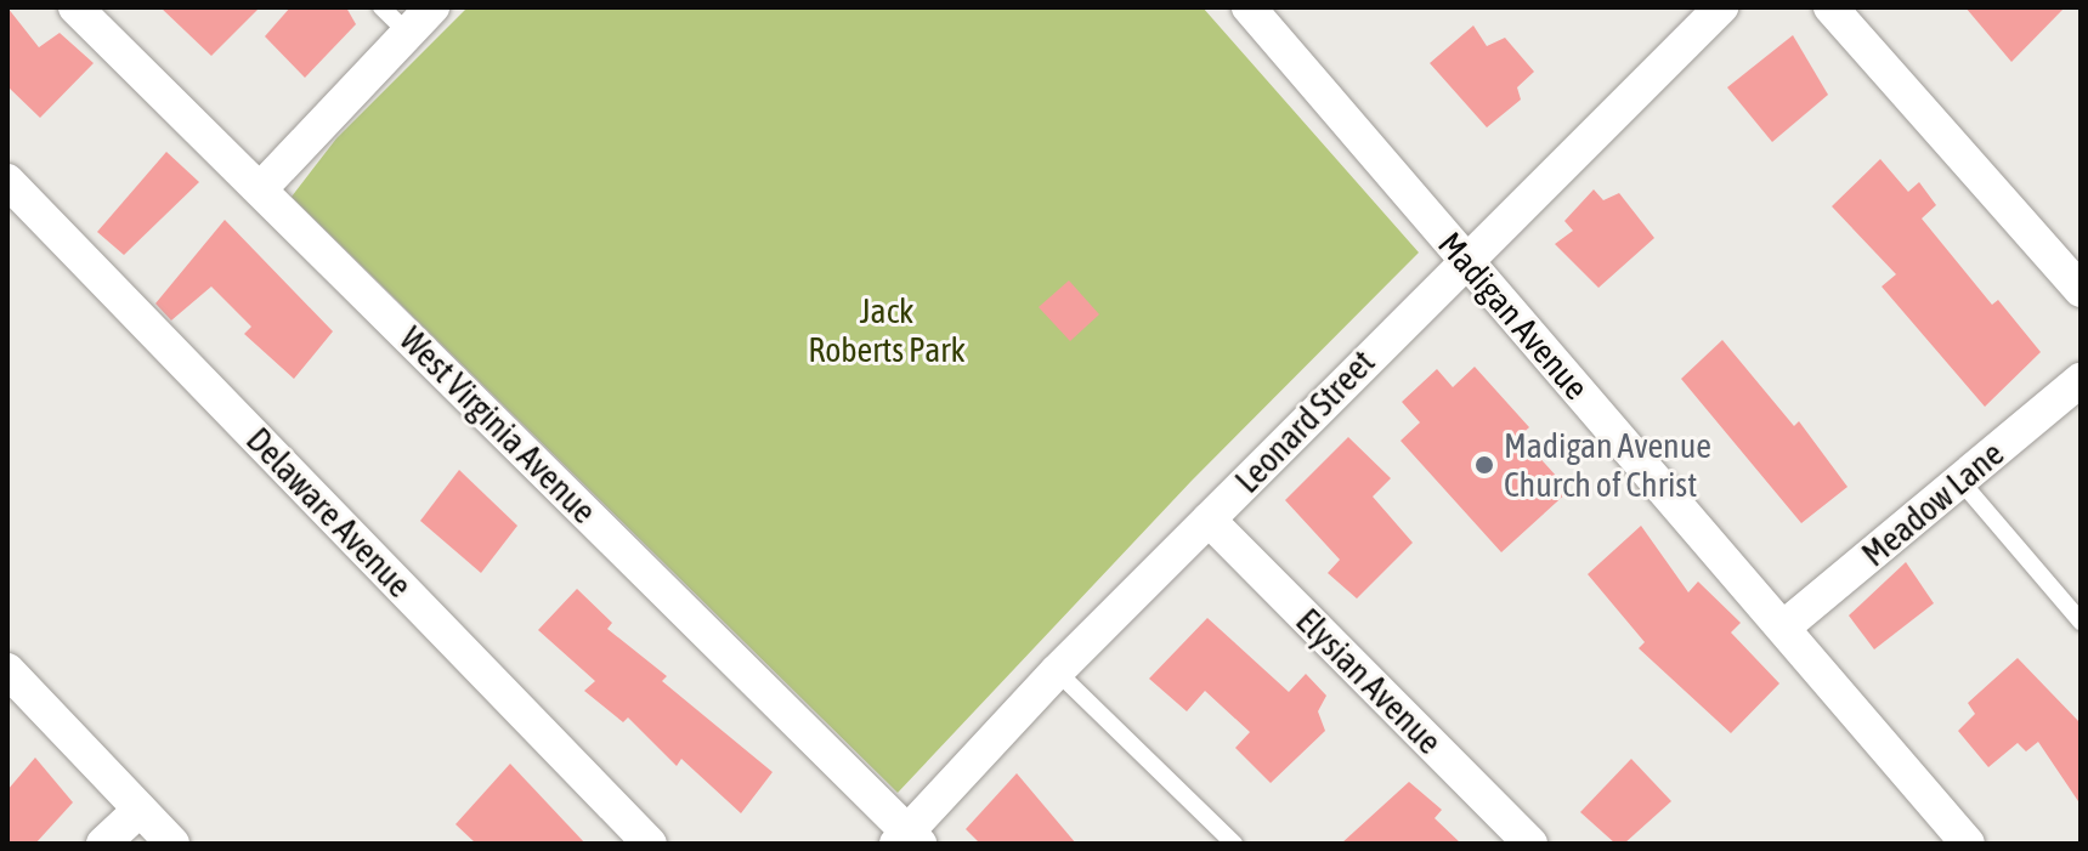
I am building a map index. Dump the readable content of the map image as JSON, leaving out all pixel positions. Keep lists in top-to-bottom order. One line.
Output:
{"streets":{"street":["Madigan Avenue","Leonard Street","West Virginia Avenue","Meadow Lane","Delaware Avenue","Elysian Avenue"]},"crossings":[["Madigan Avenue","Leonard Street"],["Madigan Avenue","Meadow Lane"],["Leonard Street","West Virginia Avenue"],["Leonard Street","Elysian Avenue"]],"parks":["Jack Roberts Park"],"places":["Madigan Avenue Church of Christ"]}
